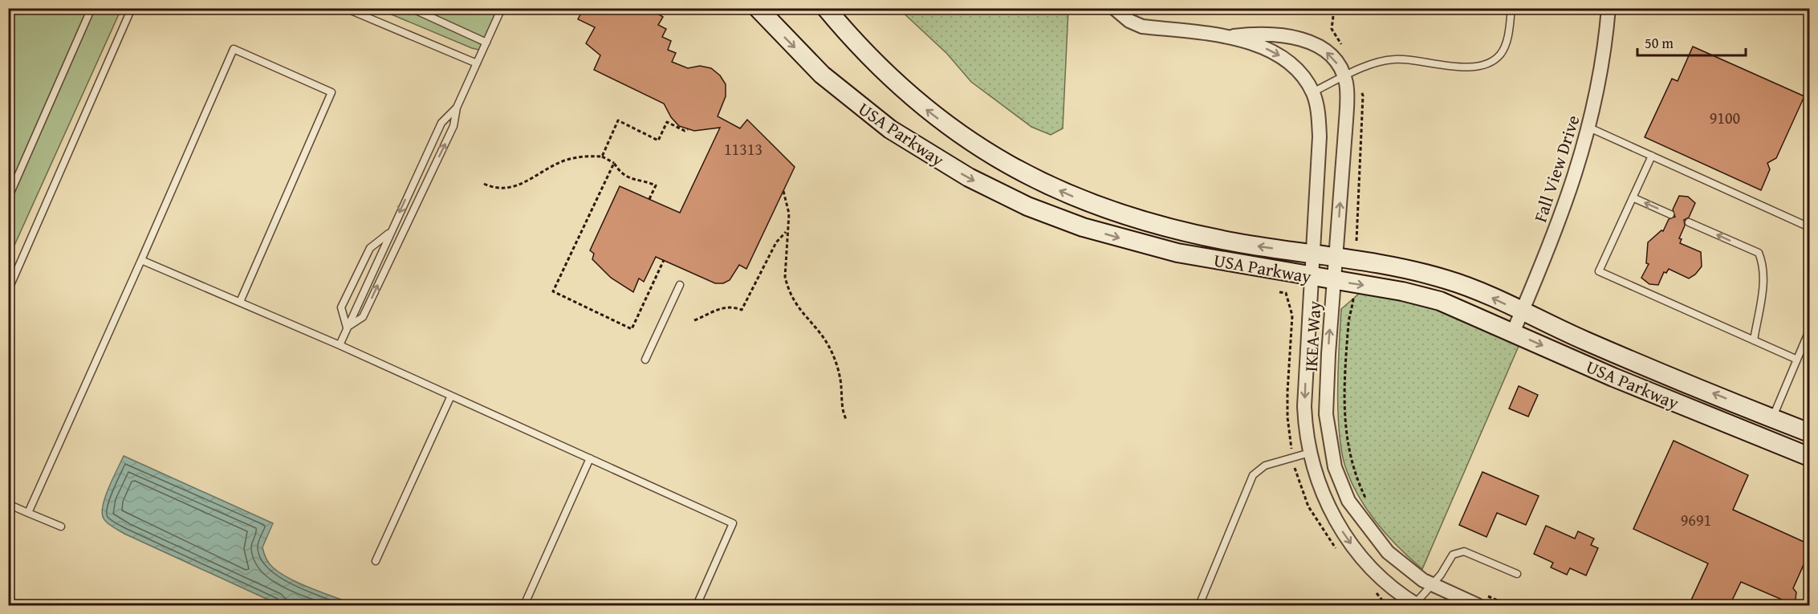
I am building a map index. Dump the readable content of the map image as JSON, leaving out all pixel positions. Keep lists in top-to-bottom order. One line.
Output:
{"streets":{"street":["USA Parkway","Fall View Drive","IKEA Way"]},"crossings":[["USA Parkway","Fall View Drive"],["USA Parkway","IKEA Way"]],"house_numbers":["9100","11313","9691"],"scale_bar":"50 m"}
